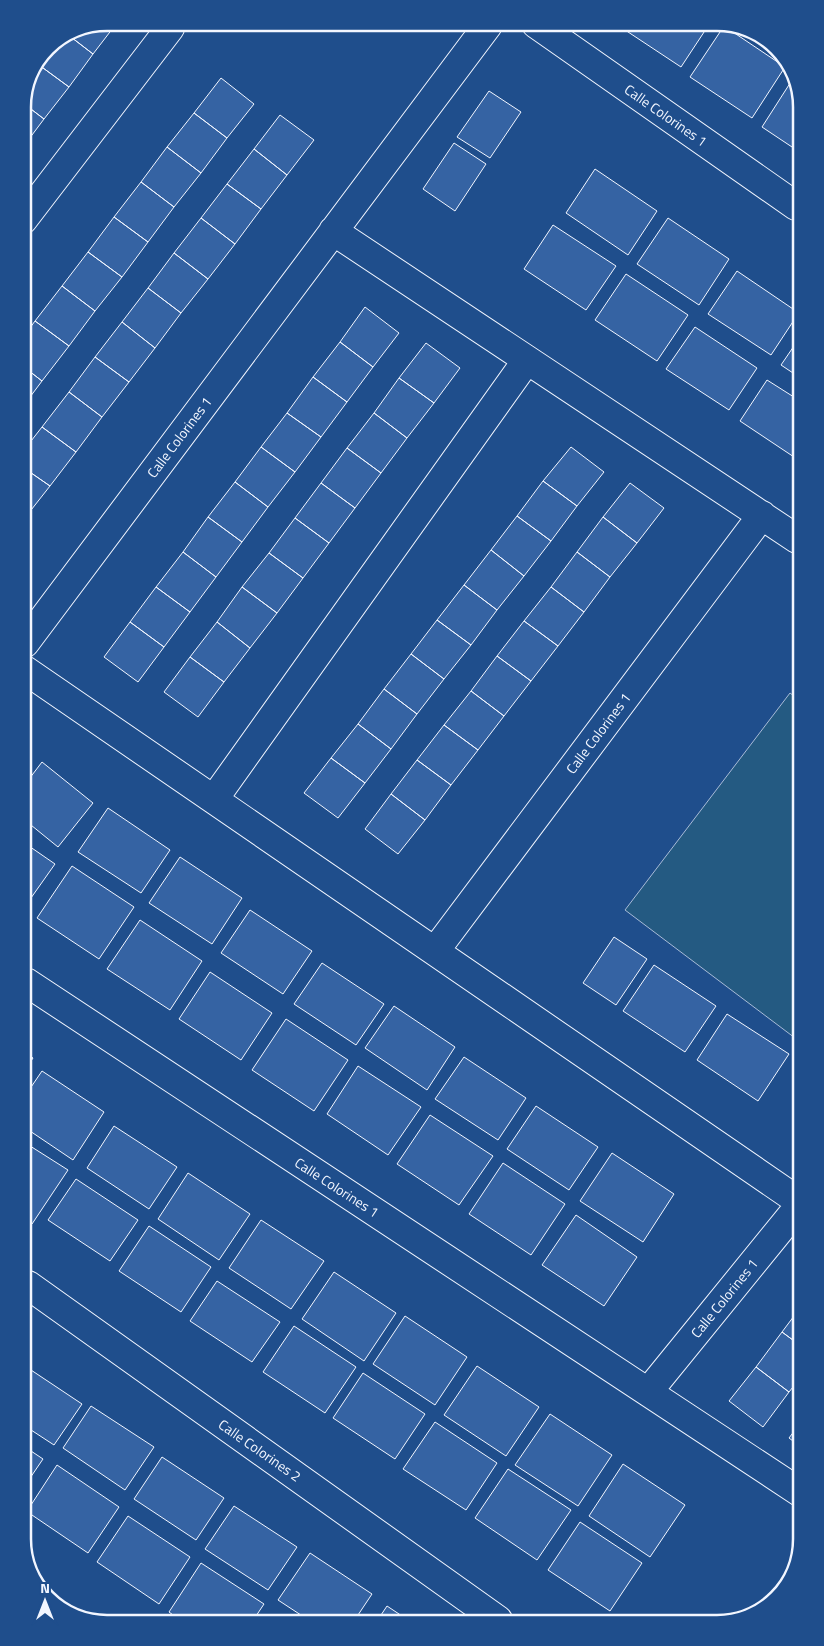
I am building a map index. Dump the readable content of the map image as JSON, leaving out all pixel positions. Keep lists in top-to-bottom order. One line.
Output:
{"streets":{"street":["Calle Colorines 1","Calle Colorines 2"]},"north":"top"}
